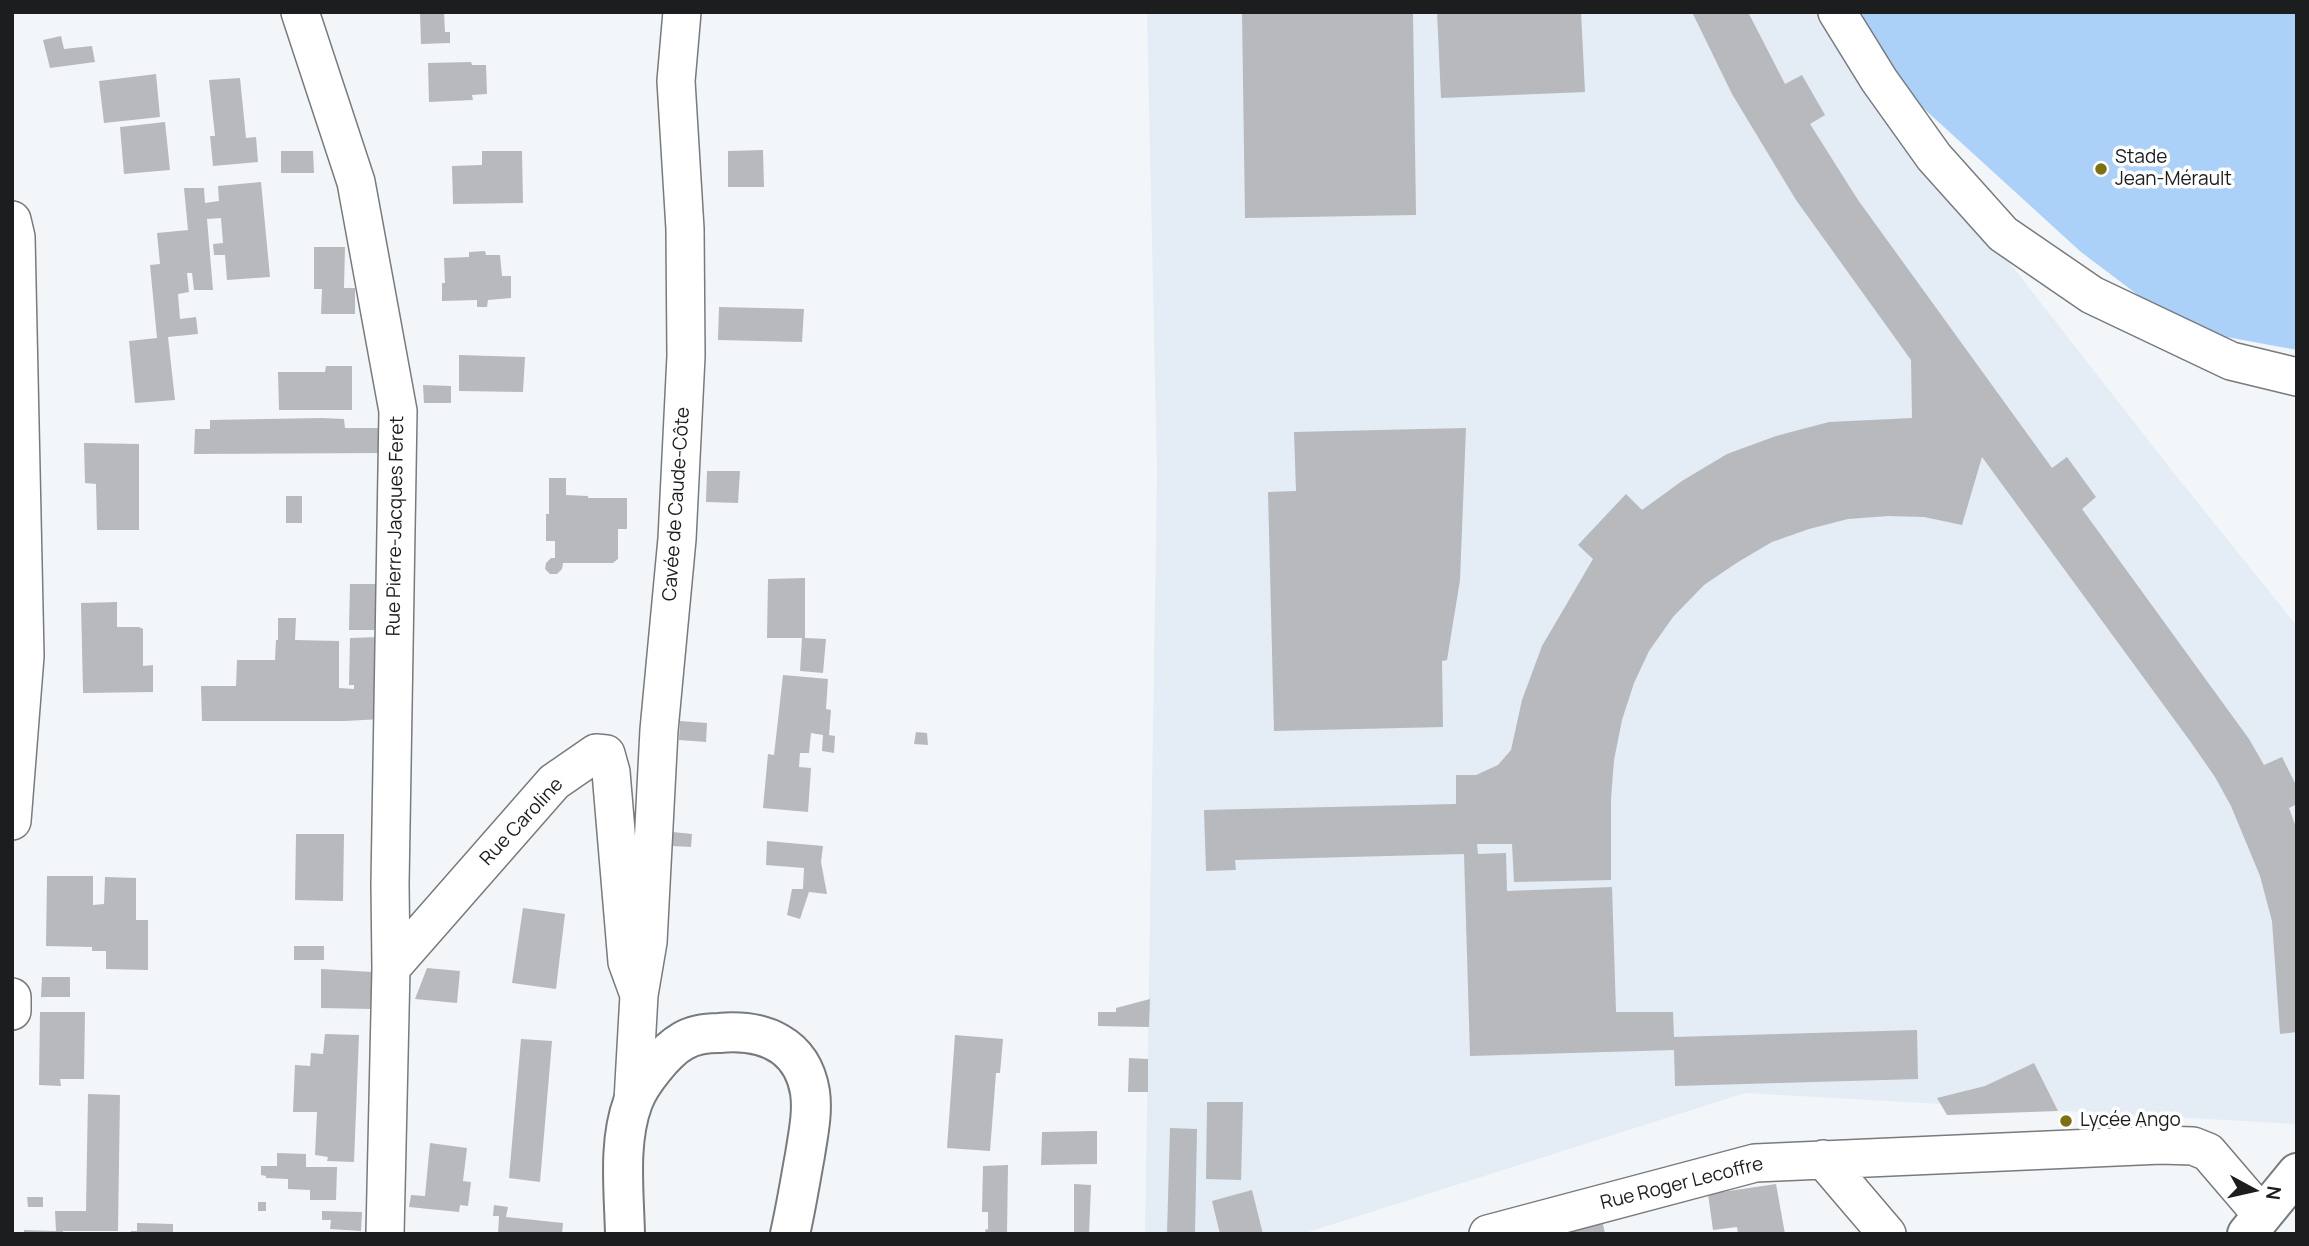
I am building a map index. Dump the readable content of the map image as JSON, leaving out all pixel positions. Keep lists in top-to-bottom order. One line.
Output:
{"streets":{"street":["Cavée de Caude-Côte","Rue Pierre-Jacques Feret","Rue Caroline","Rue Roger Lecoffre"]},"crossings":[["Cavée de Caude-Côte","Rue Caroline"],["Rue Pierre-Jacques Feret","Rue Caroline"]],"places":["Stade Jean-Mérault","Lycée Ango"],"north":"right"}
